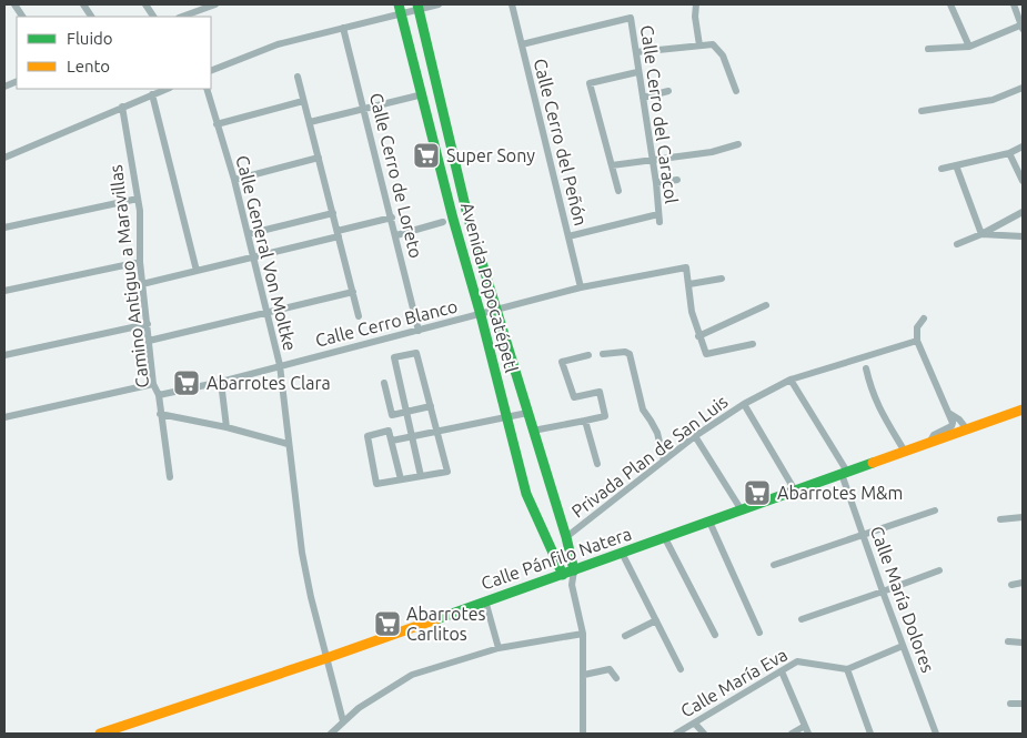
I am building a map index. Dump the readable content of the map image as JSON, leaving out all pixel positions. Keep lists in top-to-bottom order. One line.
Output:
{"streets":{"street":["Calle Cerro del Caracol","Calle Cerro del Peñón","Calle Cerro de Loreto","Calle General Von Moltke","Camino Antiguo a Maravillas","Avenida Popocatépetl","Calle Cerro Blanco","Privada Plan de San Luis","Calle Pánfilo Natera","Calle María Dolores","Calle María Eva"]},"crossings":[["Calle Cerro del Caracol","Calle Cerro del Peñón"],["Calle Cerro del Peñón","Calle Cerro Blanco"],["Calle Cerro de Loreto","Calle Cerro Blanco"],["Calle General Von Moltke","Calle Cerro Blanco"],["Calle General Von Moltke","Calle Pánfilo Natera"],["Camino Antiguo a Maravillas","Calle Cerro Blanco"],["Avenida Popocatépetl","Calle Cerro Blanco"],["Avenida Popocatépetl","Privada Plan de San Luis"],["Avenida Popocatépetl","Calle Pánfilo Natera"],["Privada Plan de San Luis","Calle María Dolores"],["Calle Pánfilo Natera","Calle María Dolores"]],"places":{"supermarket":["Super Sony","Abarrotes Clara","Abarrotes M&m","Abarrotes Carlitos"]},"legend":["Fluido","Lento"]}
